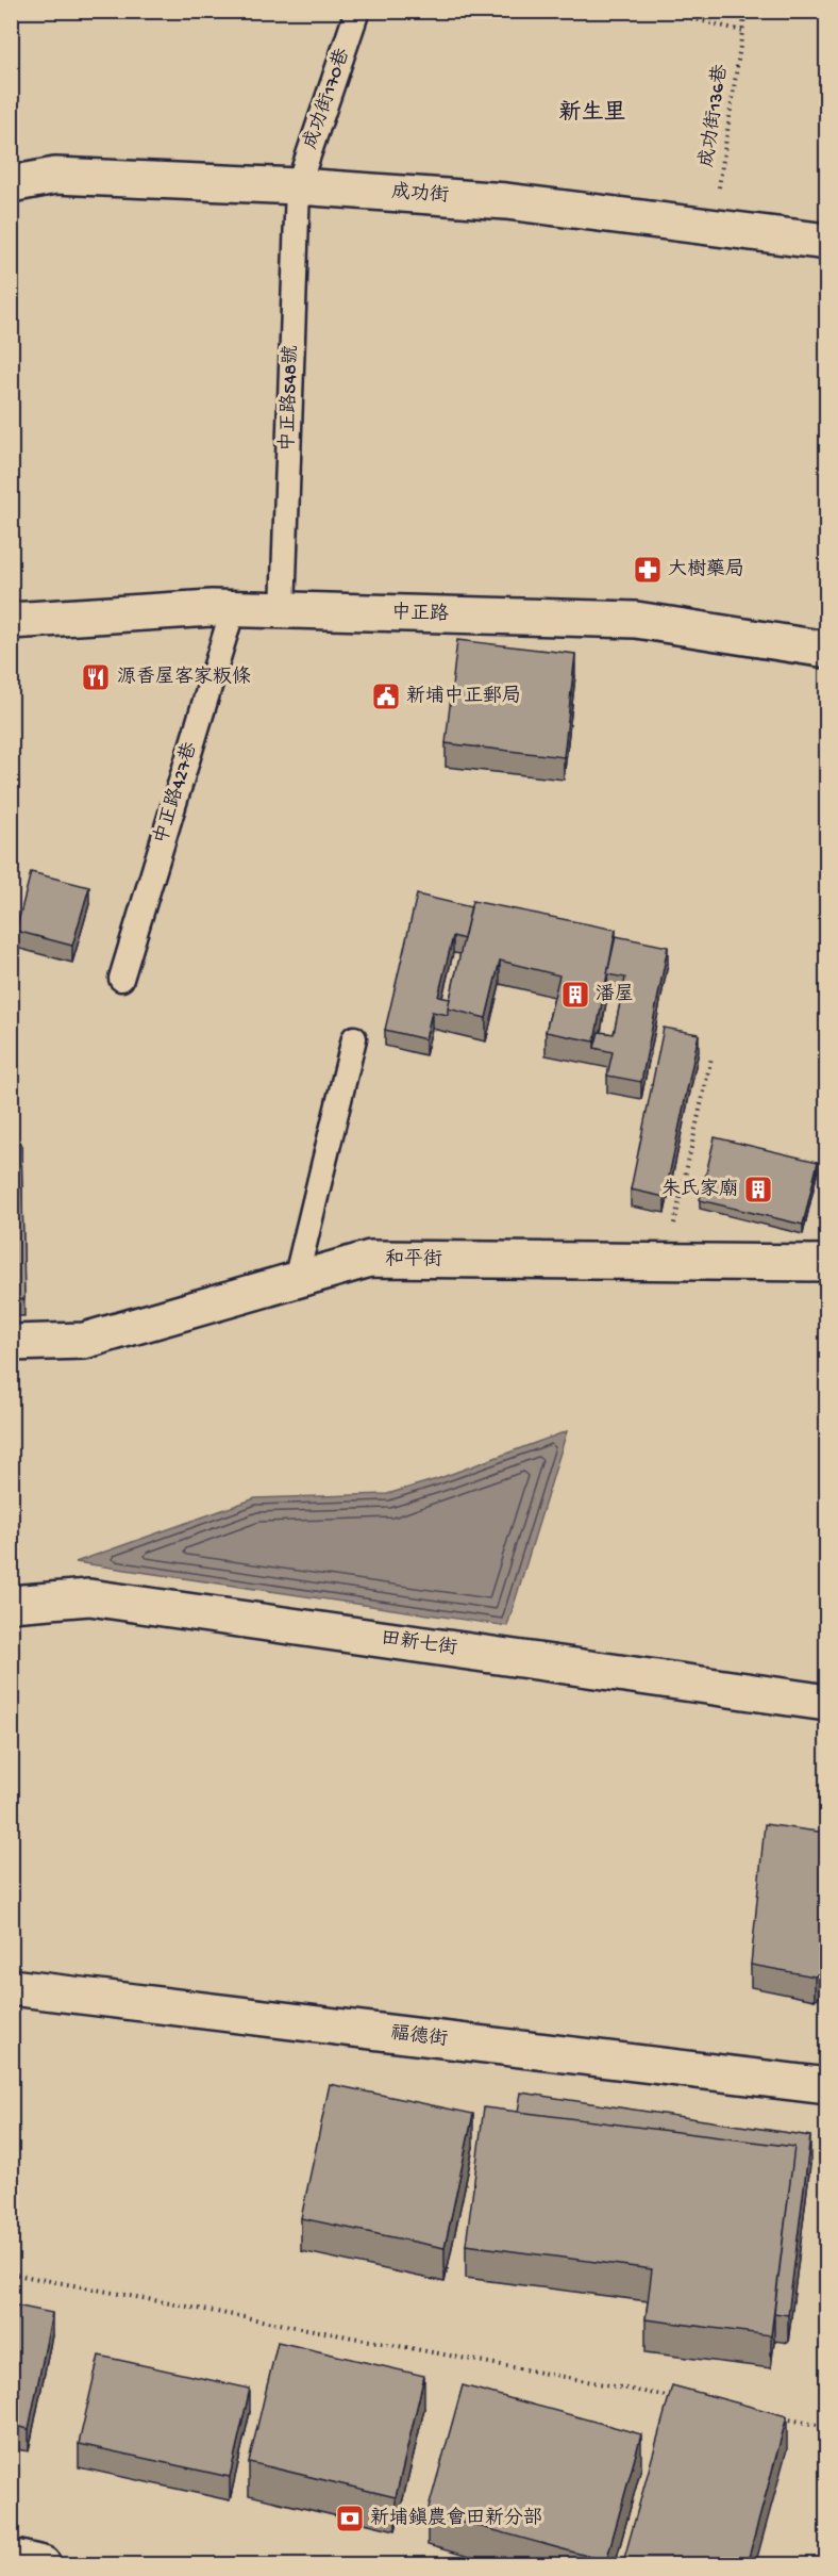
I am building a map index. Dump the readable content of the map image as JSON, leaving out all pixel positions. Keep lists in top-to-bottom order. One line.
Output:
{"streets":{"street":["成功街","中正路","和平街","田新七街","福德街"],"lane":["成功街170巷","中正路548號","中正路427巷"],"path":["成功街136巷"]},"crossings":[["成功街170巷","成功街"],["成功街170巷","中正路548號"],["成功街136巷","成功街"],["成功街","中正路548號"],["中正路548號","中正路"],["中正路","中正路427巷"]],"districts":["新生里"],"places":{"pharmacy":["大樹藥局"],"restaurant":["源香屋客家粄條"],"public building":["新埔中正郵局"],"building":["潘屋","朱氏家廟"],"bank":["新埔鎮農會田新分部"]}}
